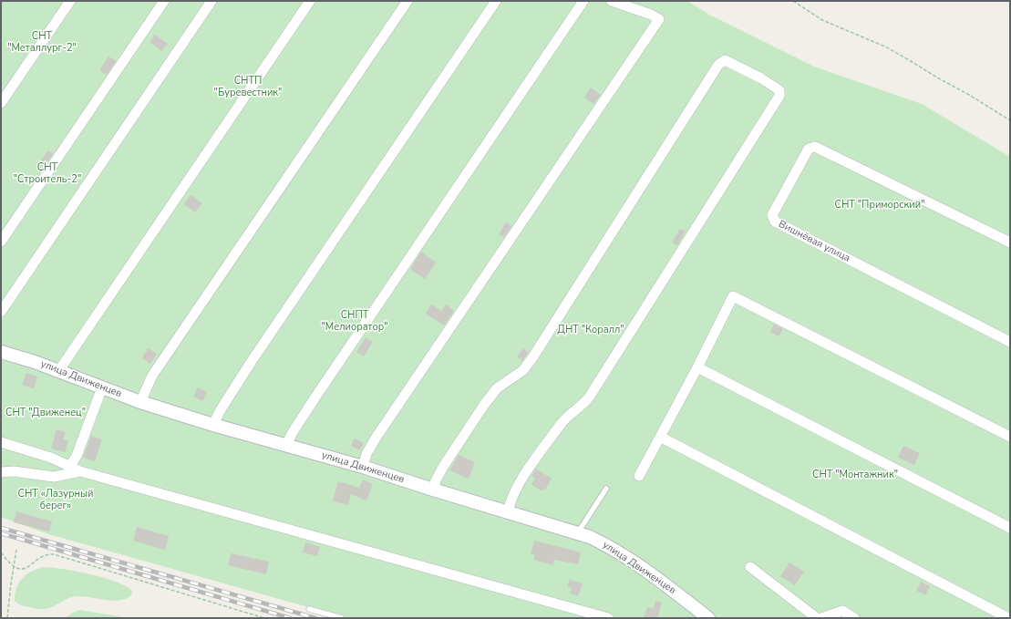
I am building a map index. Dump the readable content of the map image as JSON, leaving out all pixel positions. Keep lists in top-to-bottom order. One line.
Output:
{"streets":{"street":["Вишнёвая улица","улица Движенцев"]},"parks":["СНТ \"Металлург-2\"","СНТП \"Буревестник\"","СНТ \"Строитель-2\"","СНТ \"Приморский\"","СНПТ \"Мелиоратор\"","ДНТ \"Коралл\"","СНТ \"Движенец\"","СНТ \"Монтажник\"","СНТ «Лазурный берег»"]}
